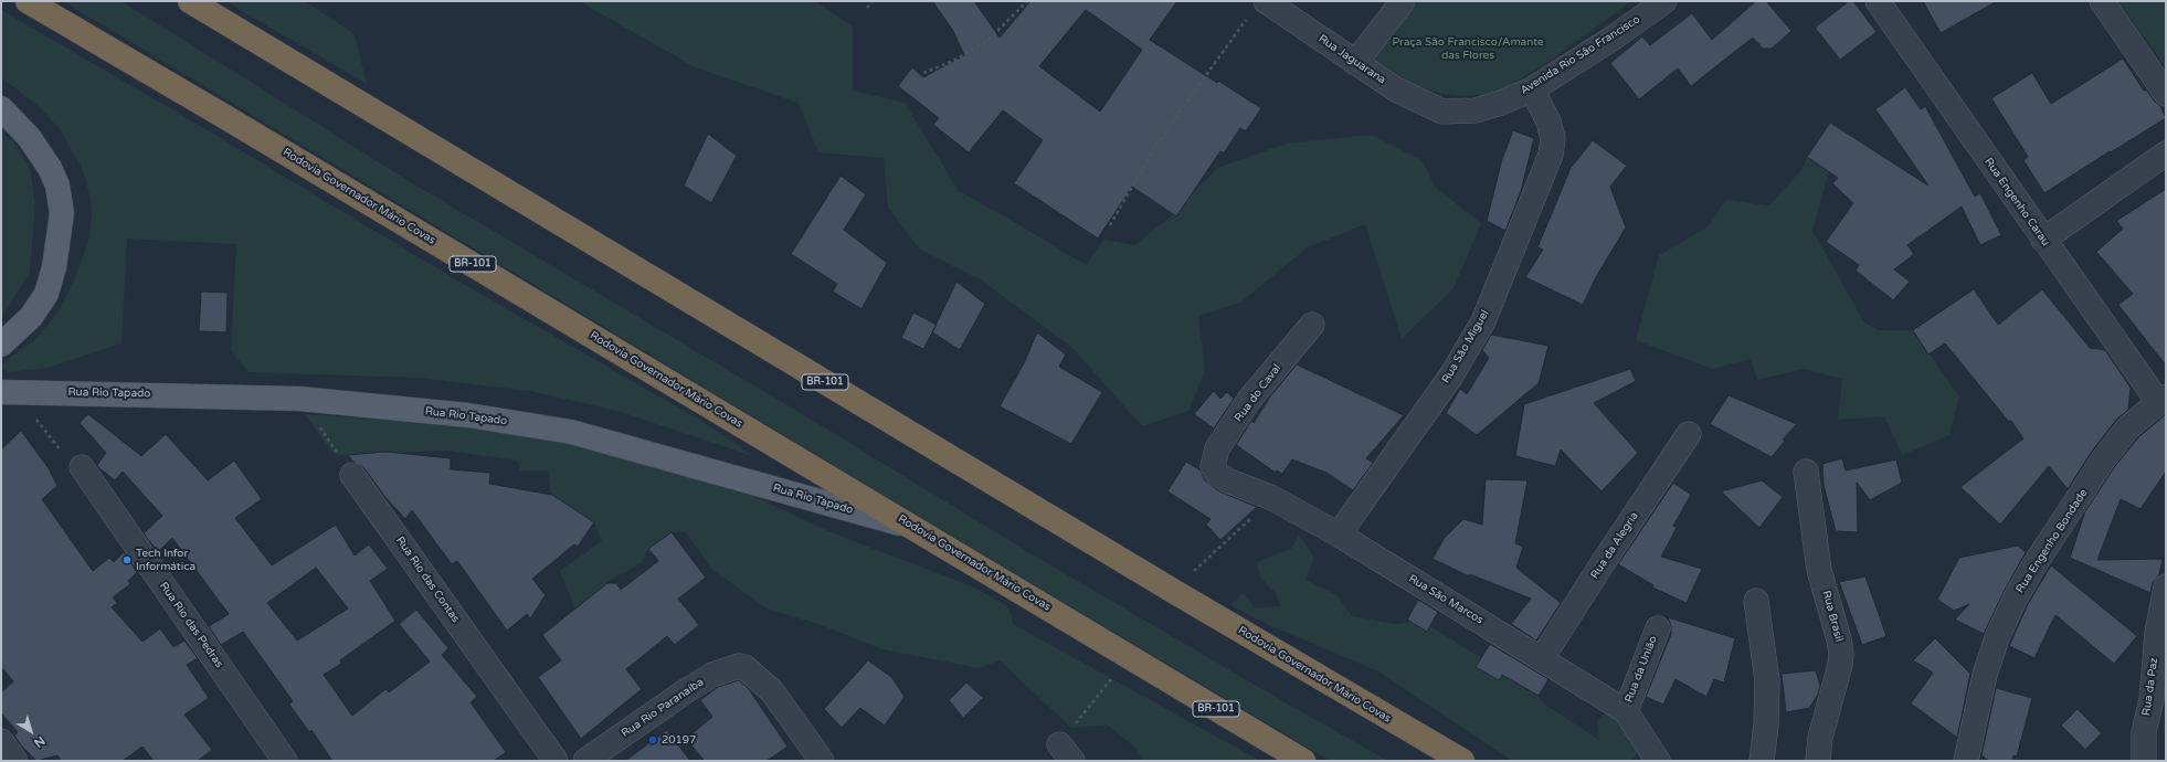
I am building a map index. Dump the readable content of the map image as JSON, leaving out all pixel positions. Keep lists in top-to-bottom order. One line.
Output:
{"streets":{"highway":["Rodovia Governador Mário Covas","BR-101"],"main road":["Rua Rio Tapado"],"street":["Avenida Rio São Francisco","Rua Jaguarana","Rua Engenho Carau","Rua São Miguel","Rua do Caval","Rua Engenho Bondade","Rua da Alegria","Rua Rio das Contas","Rua São Marcos","Rua Brasil","Rua Rio das Pedras","Rua da União","Rua da Paz","Rua Rio Paranaíba"]},"crossings":[["Avenida Rio São Francisco","Rua Jaguarana"],["Avenida Rio São Francisco","Rua São Miguel"],["Rodovia Governador Mário Covas","Rua Rio Tapado"],["Rua Engenho Carau","Rua Engenho Bondade"],["Rua São Miguel","Rua São Marcos"],["Rua do Caval","Rua São Marcos"],["Rua da Alegria","Rua São Marcos"],["Rua São Marcos","Rua da União"]],"parks":["Praça São Francisco/Amante das Flores"],"places":["Tech Infor Informática","20197"],"north":"bottom right"}
